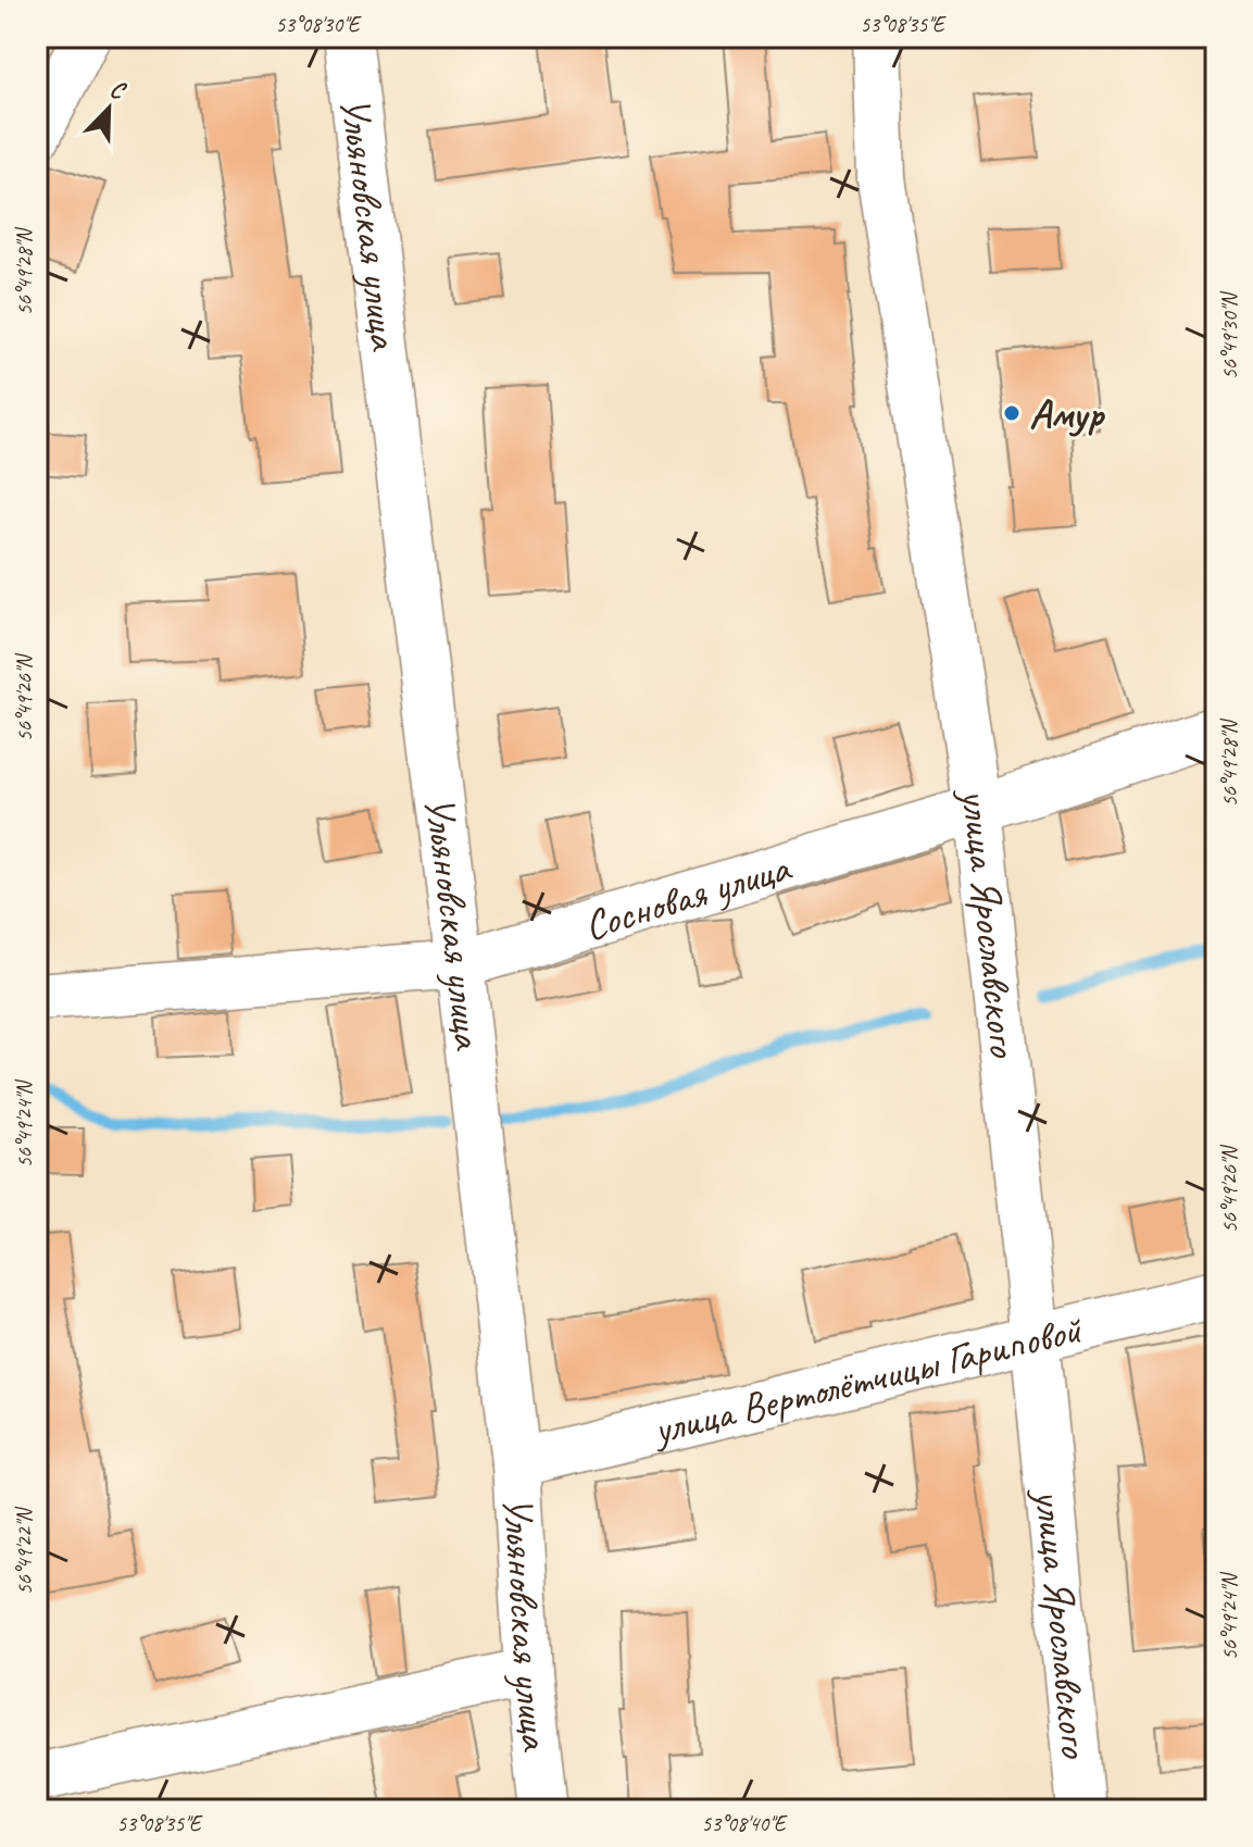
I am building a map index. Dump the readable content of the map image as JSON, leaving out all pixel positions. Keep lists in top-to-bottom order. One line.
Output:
{"streets":{"street":["Ульяновская улица","Сосновая улица","улица Ярославского","улица Вертолётчицы Гариповой"]},"crossings":[["Ульяновская улица","Сосновая улица"],["Ульяновская улица","улица Вертолётчицы Гариповой"],["Сосновая улица","улица Ярославского"],["улица Ярославского","улица Вертолётчицы Гариповой"]],"places":["Амур"],"north":"top right","coordinates":["53°08'30\"E","53°08'35\"E","56°49'28\"N","56°49'30\"N","56°49'26\"N","56°49'24\"N","56°49'22\"N","53°08'40\"E"]}
